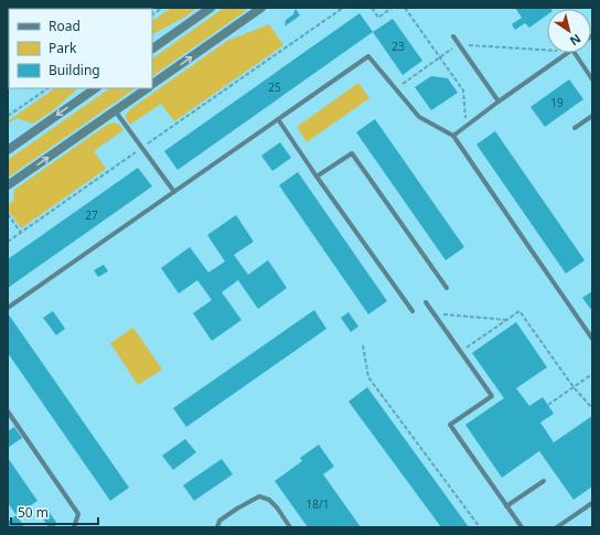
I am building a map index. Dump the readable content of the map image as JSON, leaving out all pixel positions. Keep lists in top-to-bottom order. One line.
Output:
{"house_numbers":["23","25","19","27","18/1"],"legend":["Road","Park","Building"],"scale_bar":"50 m","north":"bottom right"}
